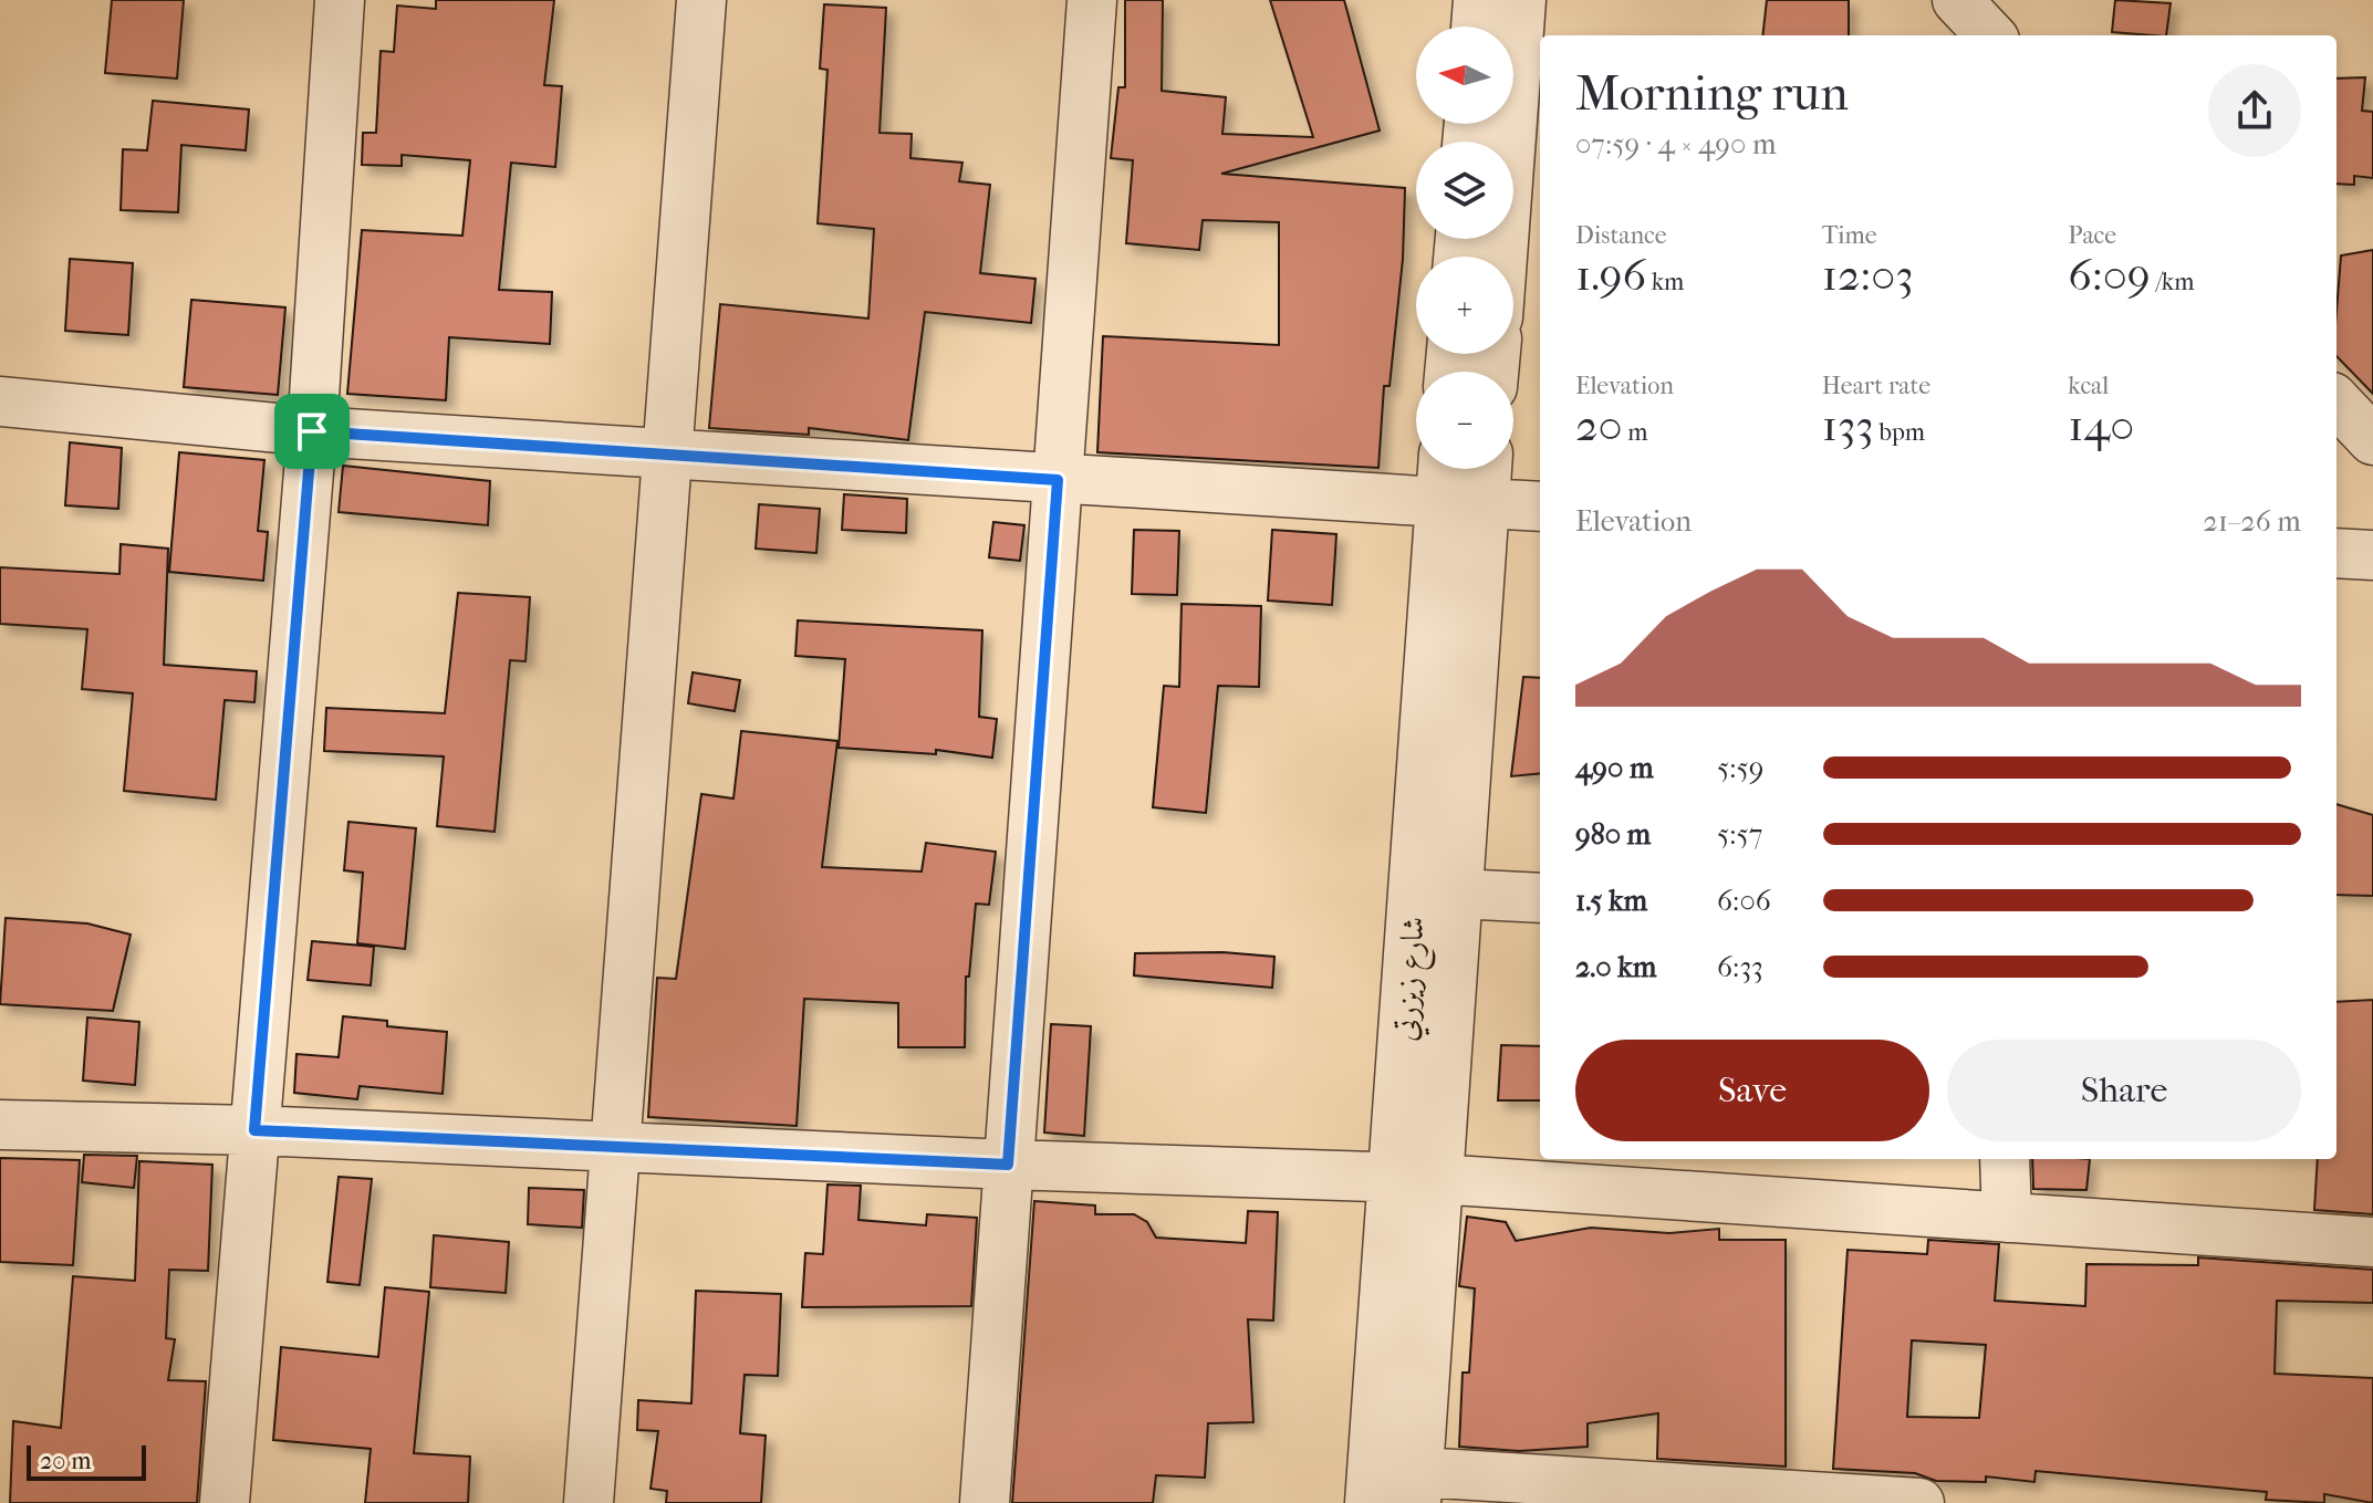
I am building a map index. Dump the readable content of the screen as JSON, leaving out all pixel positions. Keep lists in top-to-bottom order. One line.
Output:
{"streets":{"street":["شارع زيزرتي"]},"scale_bar":"20 m","north":"left","page":{"map_buttons":["+","−"],"heading":["Morning run","07:59 · 4 × 490 m"],"stats":[["Distance","1.96 km"],["Time","12:03"],["Pace","6:09 /km"],["Elevation","20 m"],["Heart rate","133 bpm"],["kcal","140"]],"chart":["Elevation","21–26 m"],"list":[{"name":"490 m","note":"5:59"},{"name":"980 m","note":"5:57"},{"name":"1.5 km","note":"6:06"},{"name":"2.0 km","note":"6:33"}],"buttons":["Save","Share"],"scale":"20 m"}}
